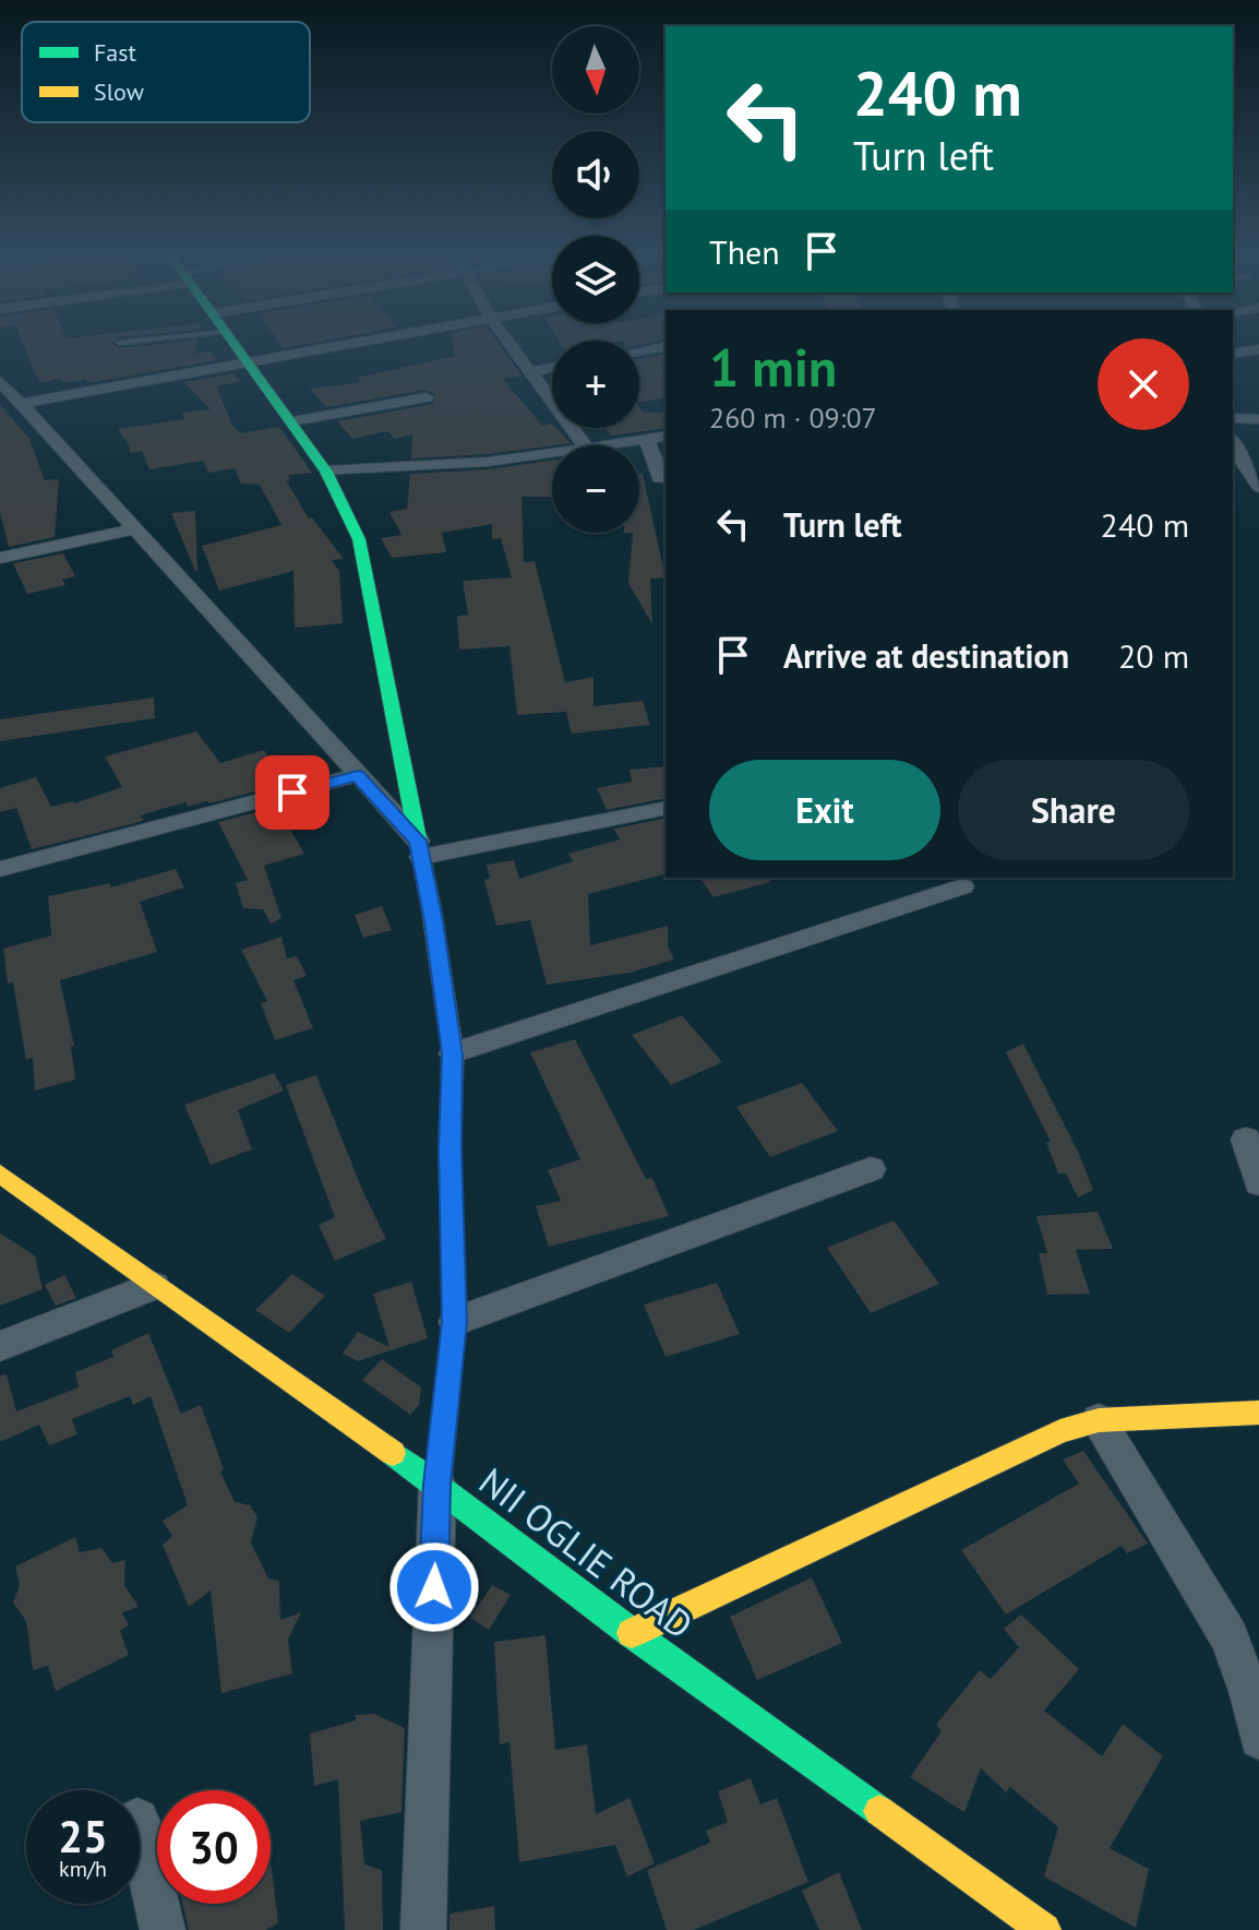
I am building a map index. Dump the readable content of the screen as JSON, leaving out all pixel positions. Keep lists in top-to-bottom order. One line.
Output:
{"streets":{"street":["NII OGLIE ROAD"]},"legend":["Fast","Slow"],"north":"bottom","page":{"map_buttons":["+","−"],"turn":["240 m","Turn left"],"then":"Then","heading":["1 min","260 m · 09:07"],"list":[{"name":"Turn left","value":"240 m"},{"name":"Arrive at destination","value":"20 m"}],"buttons":["Exit","Share"],"speed":"25 km/h","limit":"30"}}
